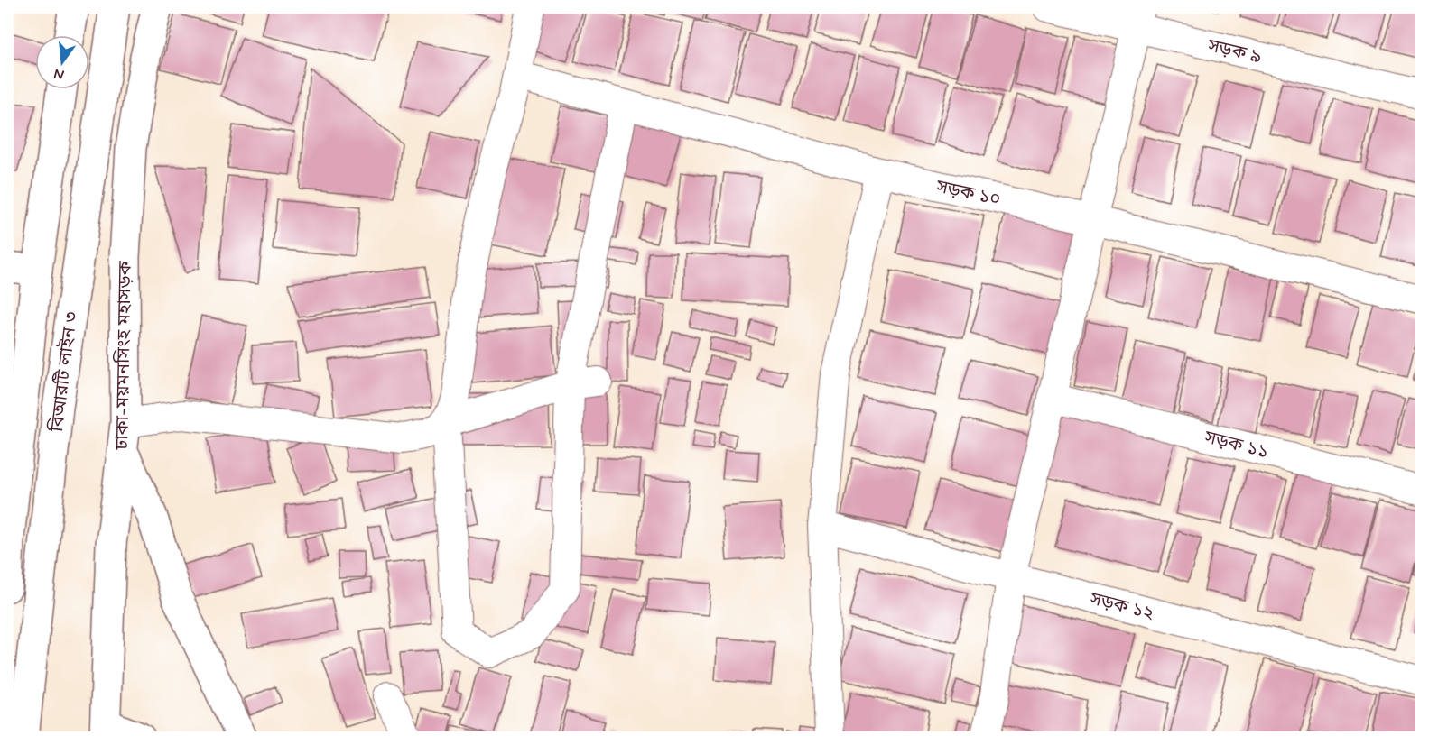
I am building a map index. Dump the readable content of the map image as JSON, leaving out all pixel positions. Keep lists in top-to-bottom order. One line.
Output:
{"streets":{"main road":["ঢাকা-ময়মনসিংহ মহাসড়ক","বিআরটি লাইন ৩"],"street":["সড়ক ৯","সড়ক ১০","সড়ক ১১","সড়ক ১২"]},"north":"bottom"}
